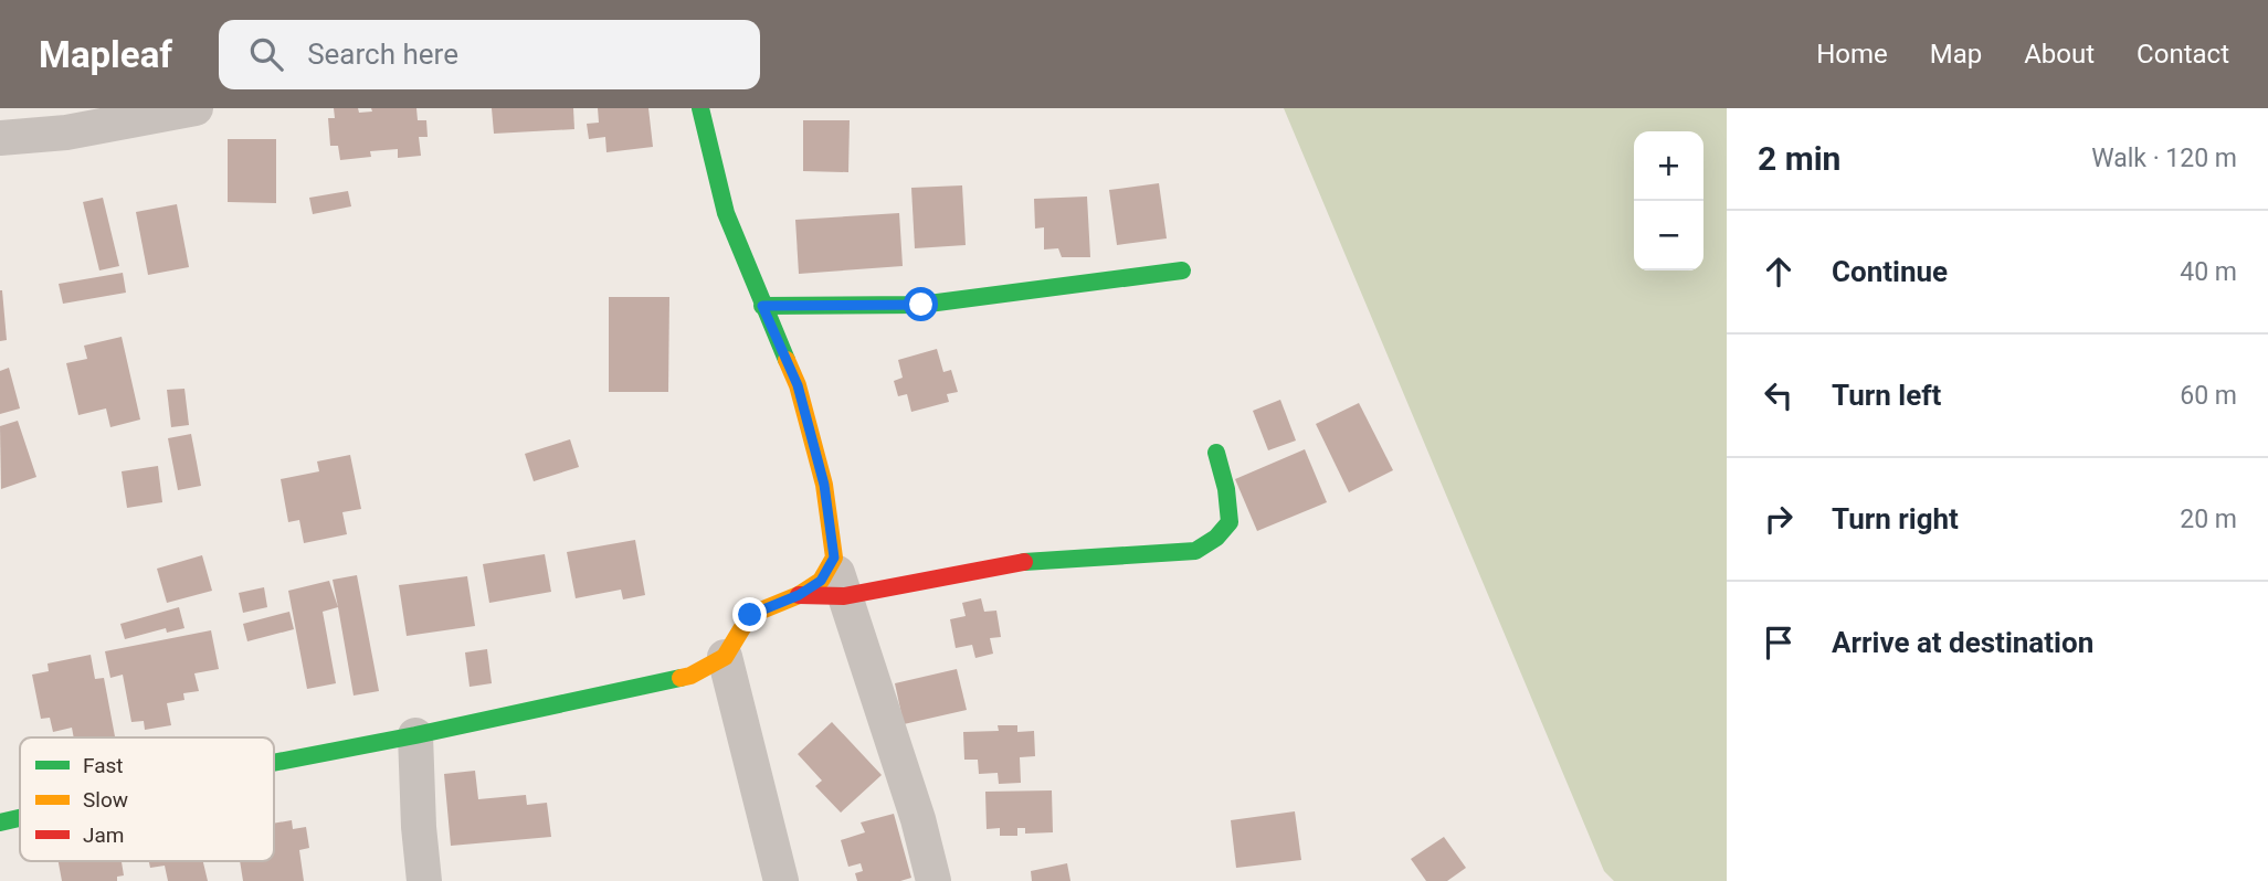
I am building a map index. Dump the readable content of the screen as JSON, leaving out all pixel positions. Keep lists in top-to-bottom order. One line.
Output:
{"legend":["Fast","Slow","Jam"],"page":{"header":"Mapleaf","search":"Search here","nav":["Home","Map","About","Contact"],"heading":["2 min","Walk · 120 m"],"map_buttons":["+","−"],"list":[["Continue","40 m"],["Turn left","60 m"],["Turn right","20 m"],"Arrive at destination"]}}
